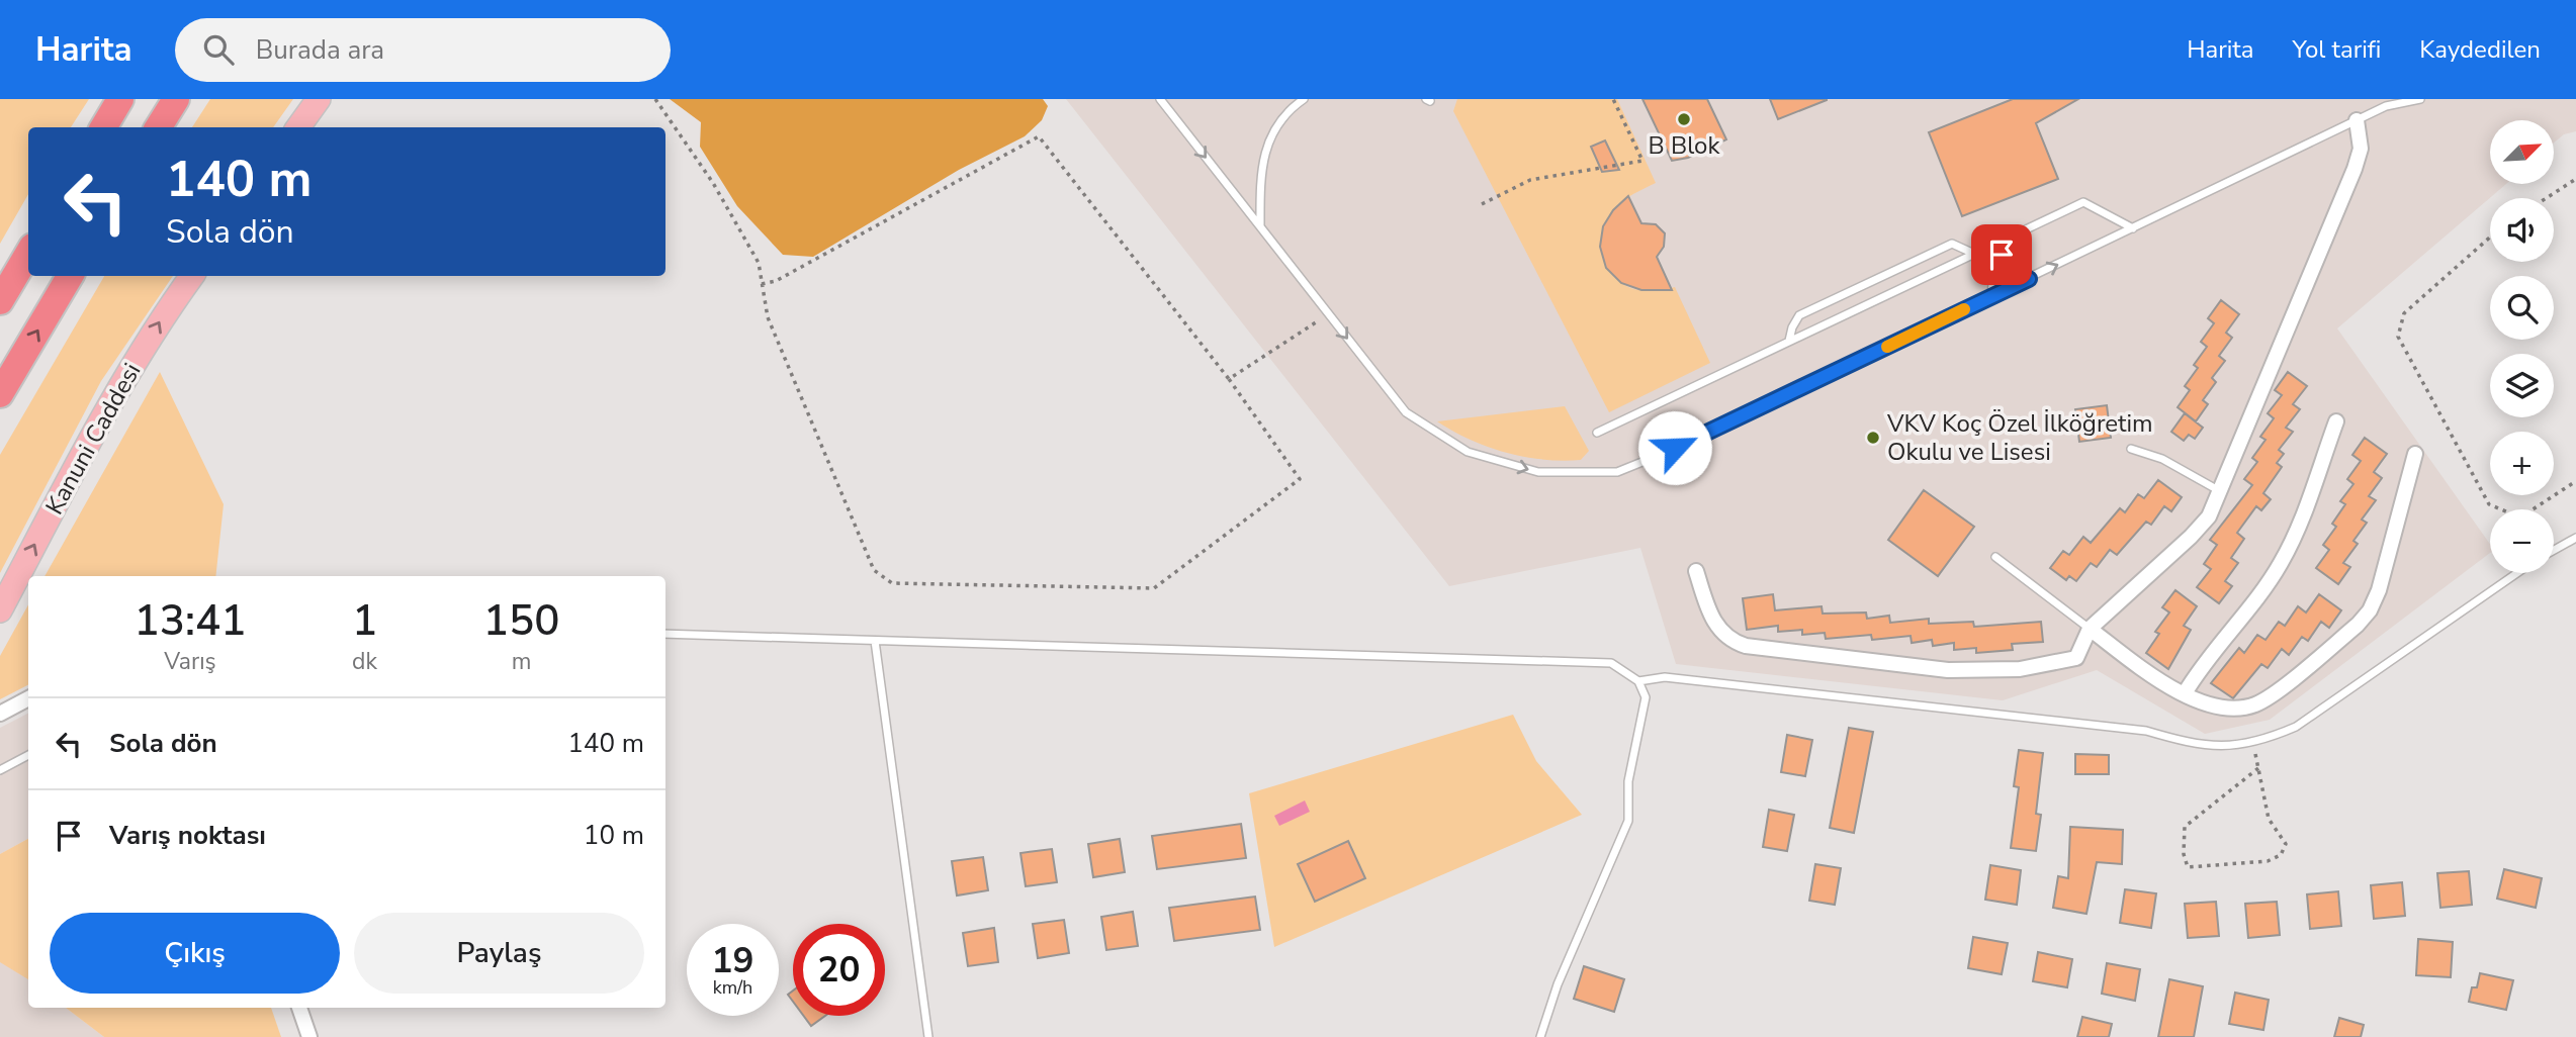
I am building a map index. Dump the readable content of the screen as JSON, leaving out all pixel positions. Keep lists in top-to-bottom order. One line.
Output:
{"streets":{"main road":["Kanuni Caddesi"]},"one_way":["Kanuni Caddesi"],"places":["B Blok","VKV Koç Özel İlköğretim Okulu ve Lisesi"],"north":"top right","page":{"header":"Harita","search":"Burada ara","nav":["Harita","Yol tarifi","Kaydedilen"],"map_buttons":["+","−"],"turn":["140 m","Sola dön"],"eta":["13:41","Varış","1","dk","150","m"],"list":[{"name":"Sola dön","value":"140 m"},{"name":"Varış noktası","value":"10 m"}],"buttons":["Çıkış","Paylaş"],"speed":"19 km/h","limit":"20"}}
